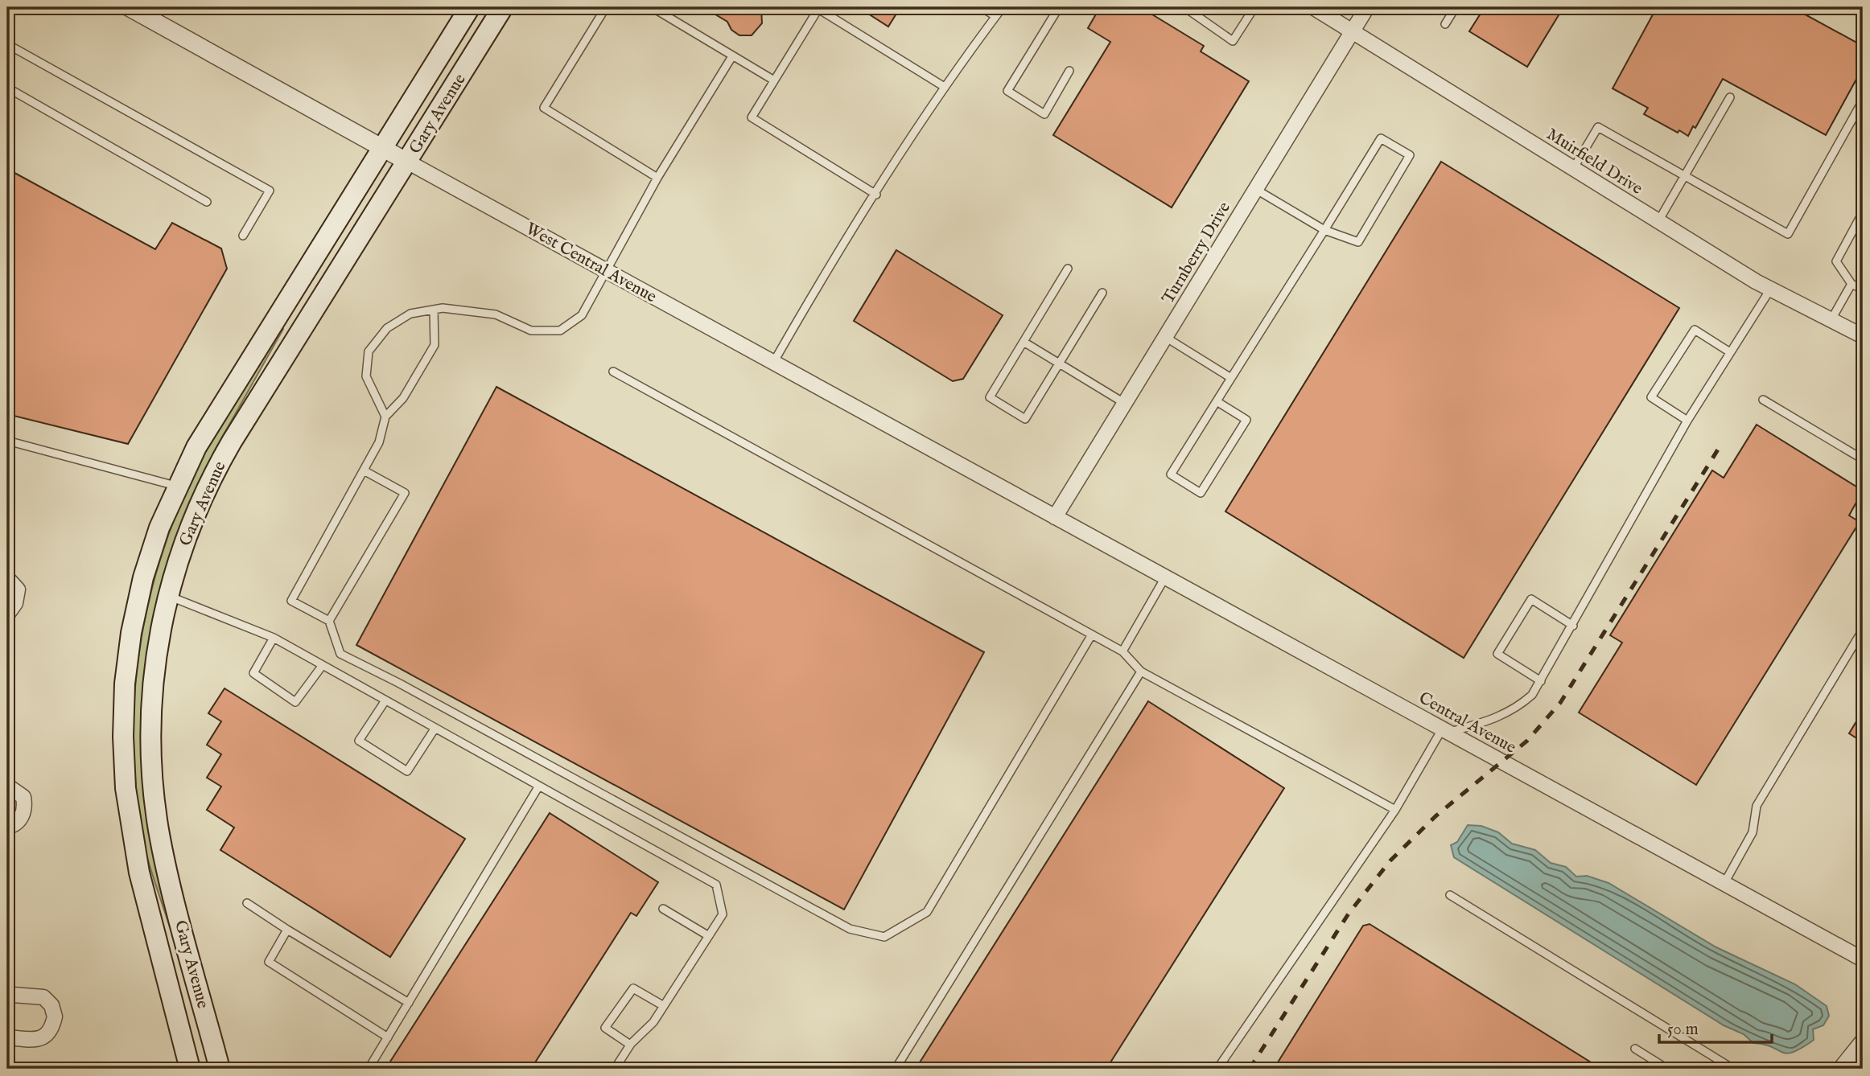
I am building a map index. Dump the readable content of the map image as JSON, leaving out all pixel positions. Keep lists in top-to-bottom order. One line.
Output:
{"streets":{"main road":["Gary Avenue"],"street":["Muirfield Drive","Turnberry Drive","West Central Avenue","Central Avenue"]},"crossings":[["Gary Avenue","West Central Avenue"],["Muirfield Drive","Turnberry Drive"],["Turnberry Drive","West Central Avenue"],["Turnberry Drive","Central Avenue"],["West Central Avenue","Central Avenue"]],"scale_bar":"50 m"}
